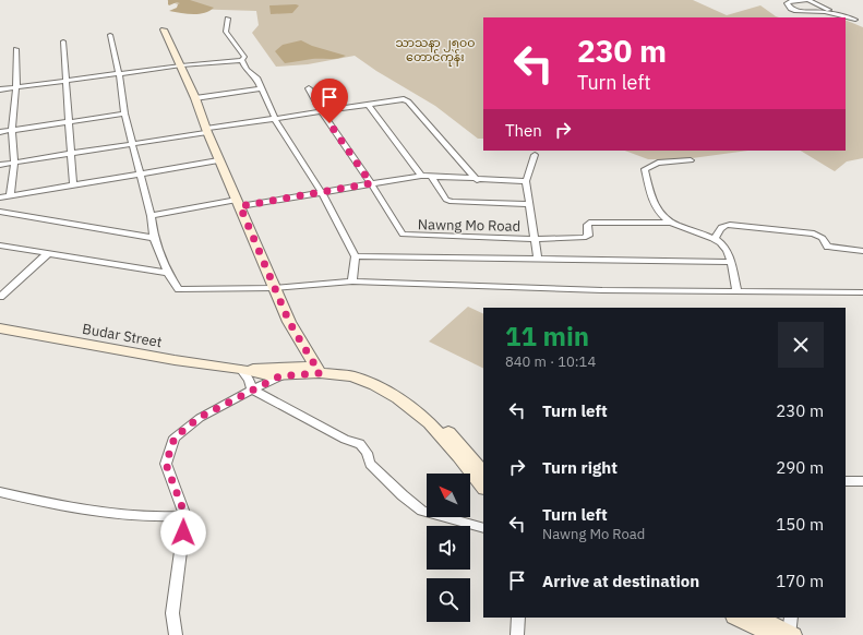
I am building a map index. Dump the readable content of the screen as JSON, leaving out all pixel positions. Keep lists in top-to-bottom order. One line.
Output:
{"streets":{"street":["Nawng Mo Road","Budar Street"]},"parks":["သာသနာ ၂၅၀၀ တောင်ကုန်း"],"north":"top left","page":{"turn":["230 m","Turn left"],"then":"Then","heading":["11 min","840 m · 10:14"],"list":[{"name":"Turn left","value":"230 m"},{"name":"Turn right","value":"290 m"},{"name":"Turn left","note":"Nawng Mo Road","value":"150 m"},{"name":"Arrive at destination","value":"170 m"}]}}
